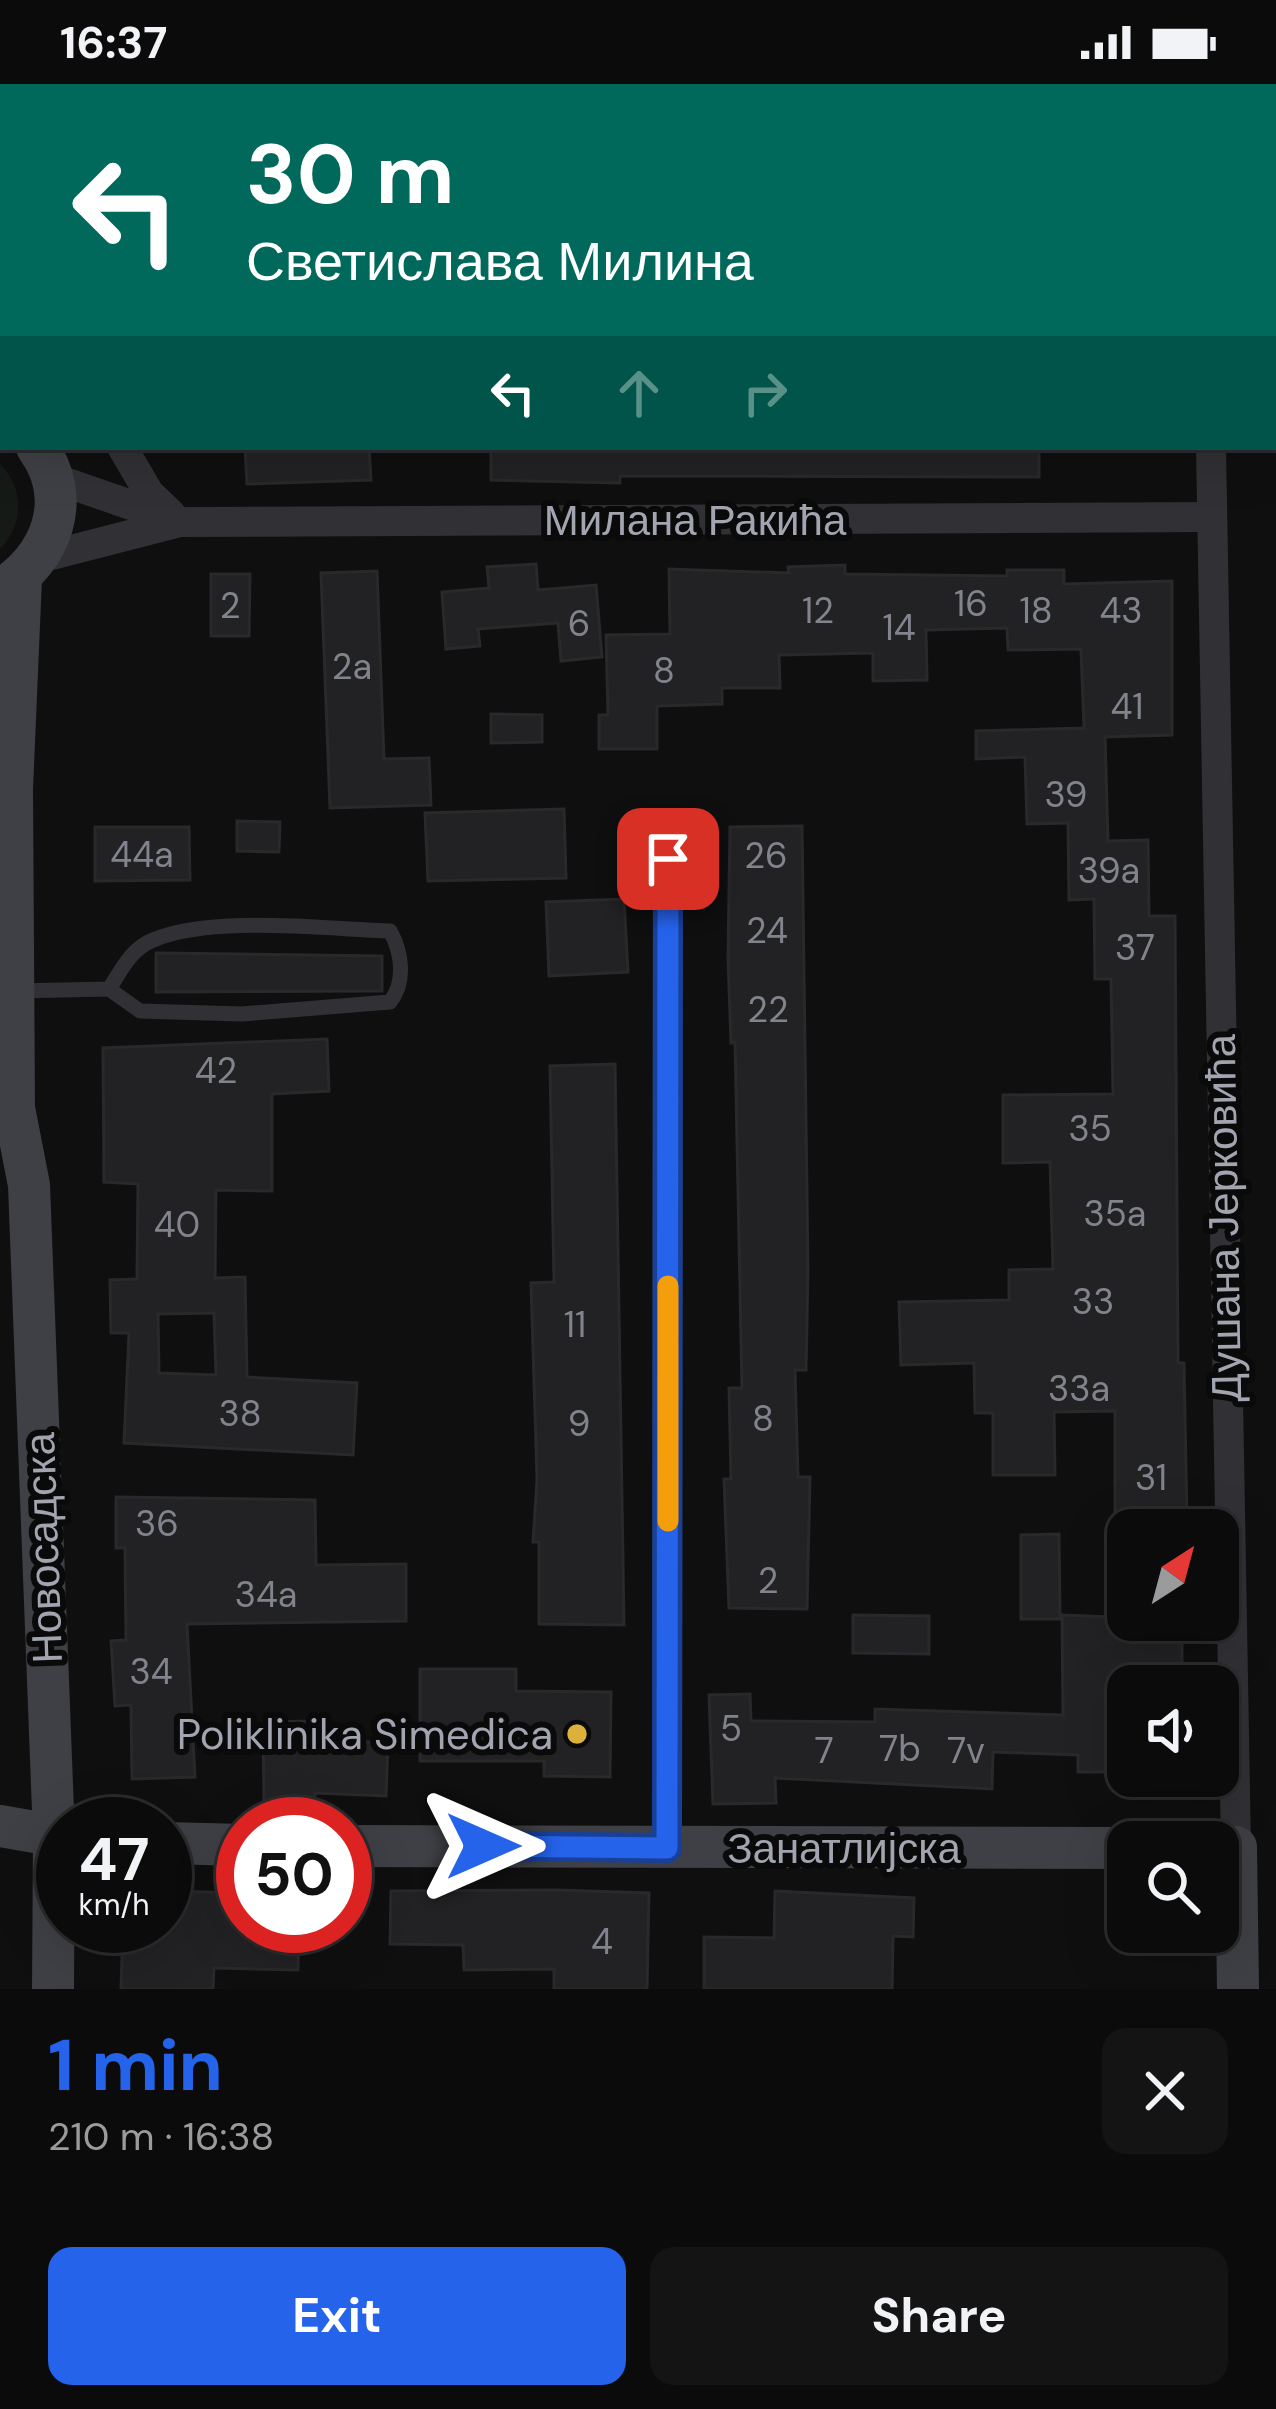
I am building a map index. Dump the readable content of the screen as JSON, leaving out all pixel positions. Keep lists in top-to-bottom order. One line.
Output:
{"streets":{"main road":["Душана Јерковића","Новосадска","Занатлијска"],"street":["Милана Ракића"]},"crossings":[["Милана Ракића","Душана Јерковића"],["Милана Ракића","Новосадска"]],"places":["Poliklinika Simedica"],"house_numbers":["16","2","12","18","43","6","14","2a","8","41","39","44a","26","39a","24","37","22","42","35","35a","40","33","11","33a","38","8","9","31","36","2","34a","34","5","7b","7","7v","4"],"north":"top right","page":{"status":"16:37","turn":["30 m","Светислава Милина"],"speed":"47 km/h","limit":"50","heading":["1 min","210 m · 16:38"],"buttons":["Exit","Share"]}}
